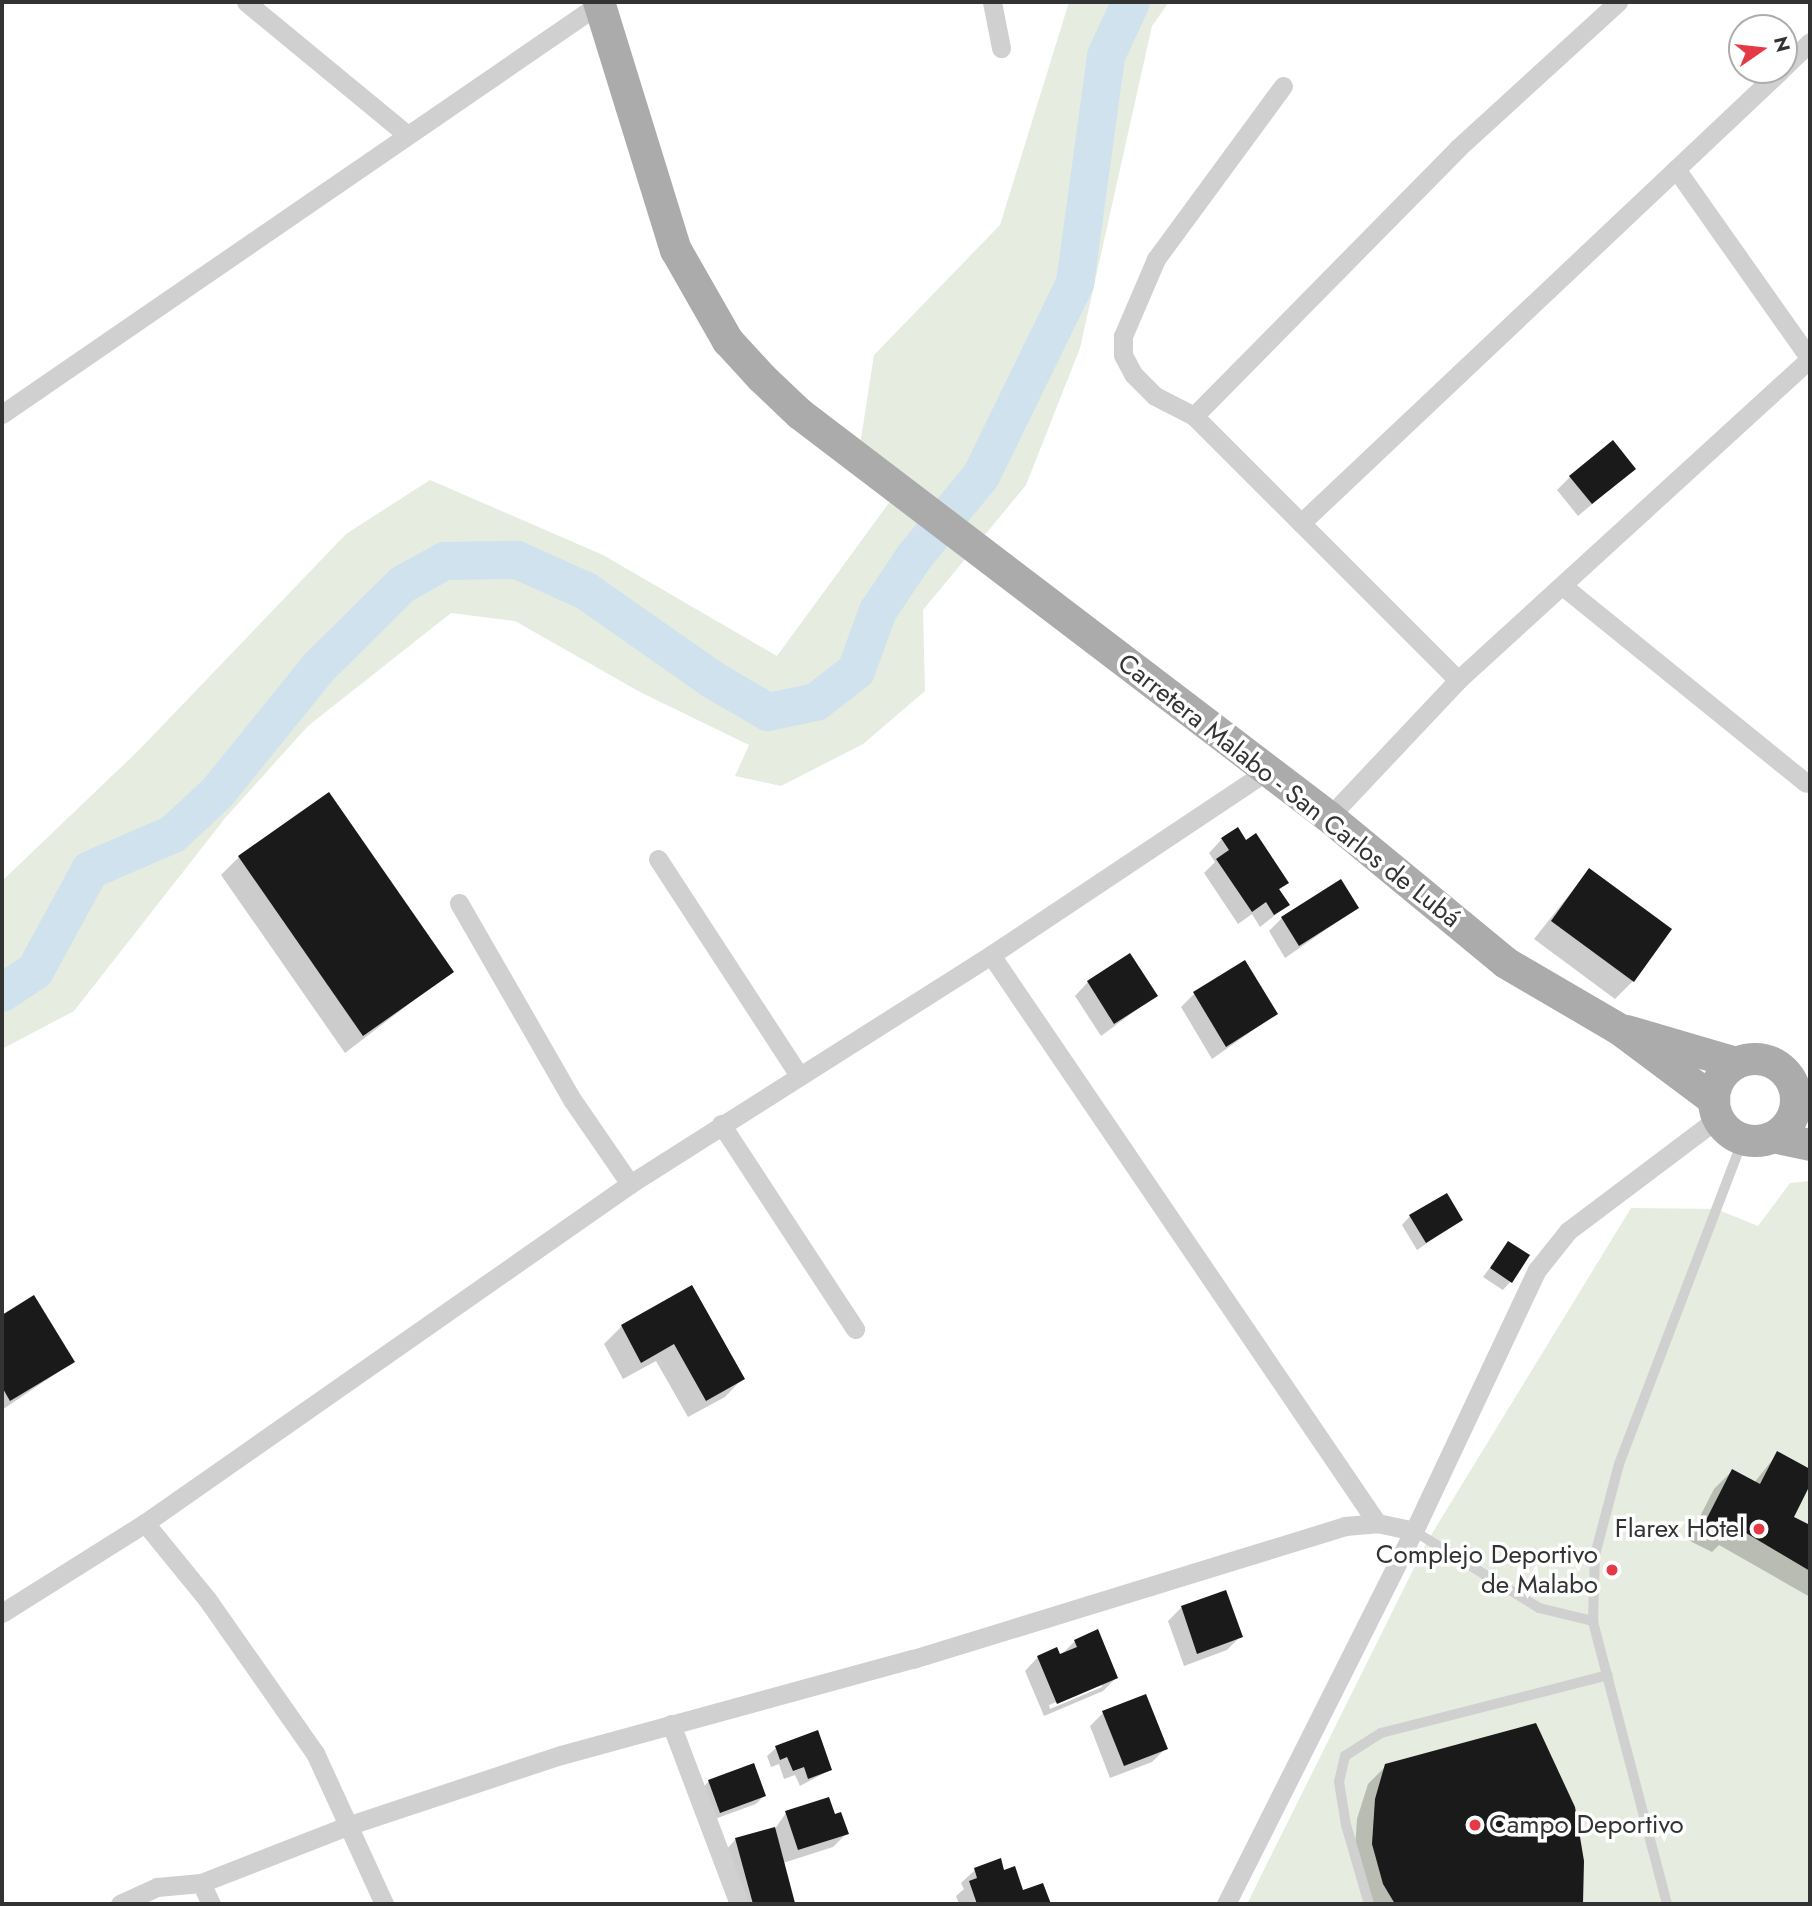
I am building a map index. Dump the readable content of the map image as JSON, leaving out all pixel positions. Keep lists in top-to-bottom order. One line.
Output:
{"streets":{"main road":["Carretera Malabo - San Carlos de Lubá"]},"places":["Flarex Hotel","Complejo Deportivo de Malabo","Campo Deportivo"],"north":"right"}
